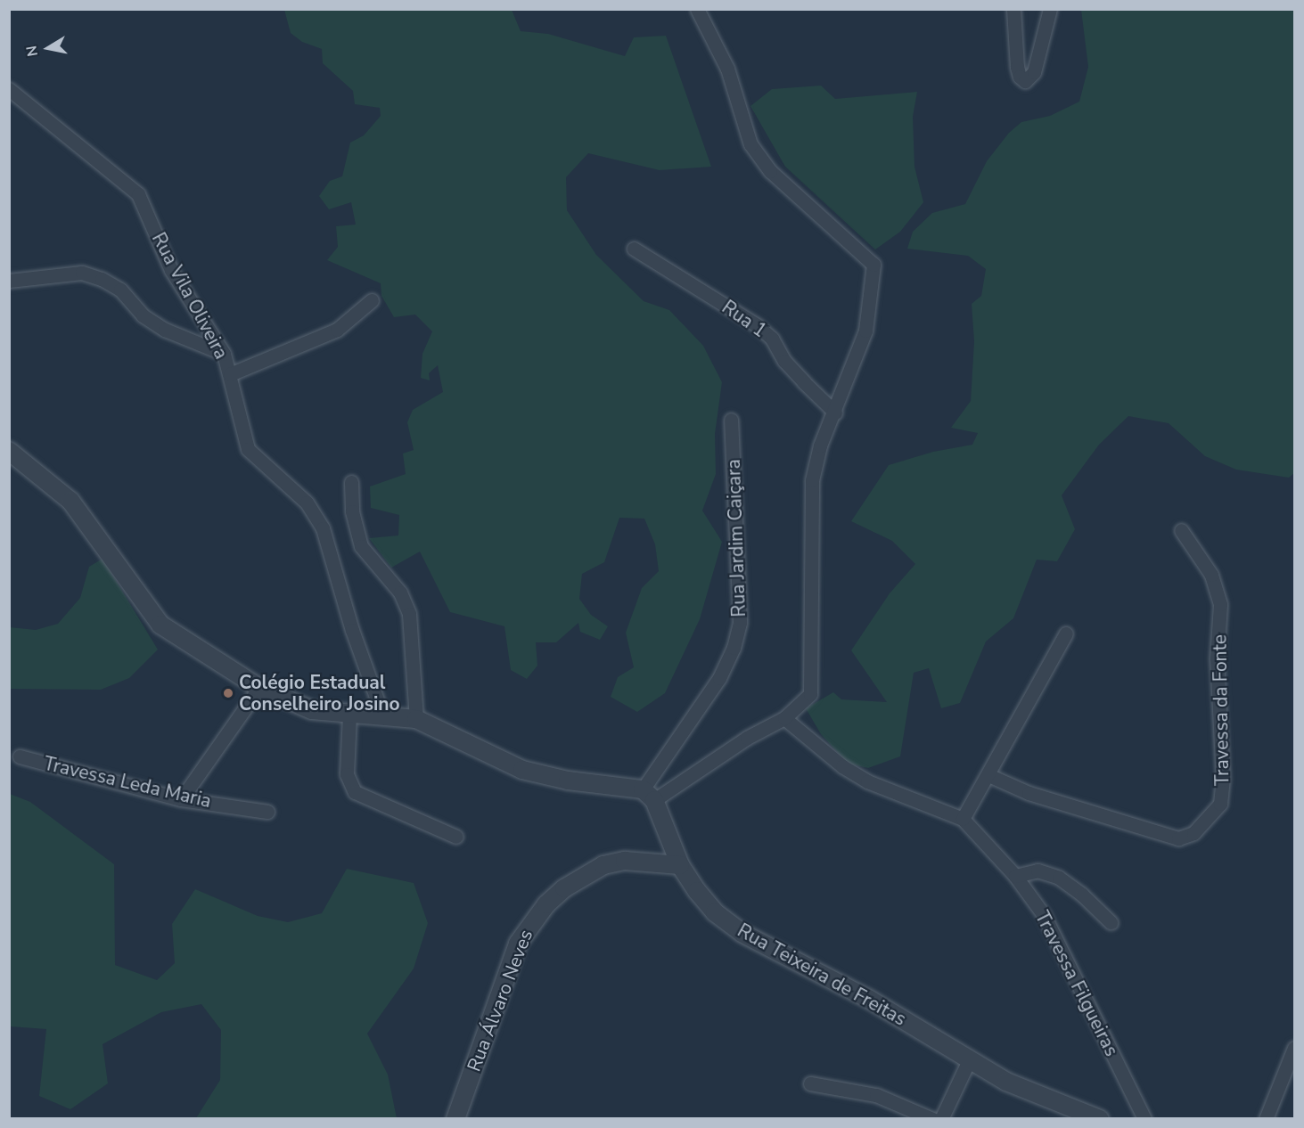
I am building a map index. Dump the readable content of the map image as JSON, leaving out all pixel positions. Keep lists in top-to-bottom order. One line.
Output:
{"streets":{"street":["Rua Vila Oliveira","Rua 1","Rua Jardim Caiçara","Travessa da Fonte","Travessa Leda Maria","Rua Teixeira de Freitas","Travessa Filgueiras","Rua Álvaro Neves"]},"crossings":[["Rua Jardim Caiçara","Rua Teixeira de Freitas"],["Rua Teixeira de Freitas","Rua Álvaro Neves"]],"places":["Colégio Estadual Conselheiro Josino"],"north":"left"}
